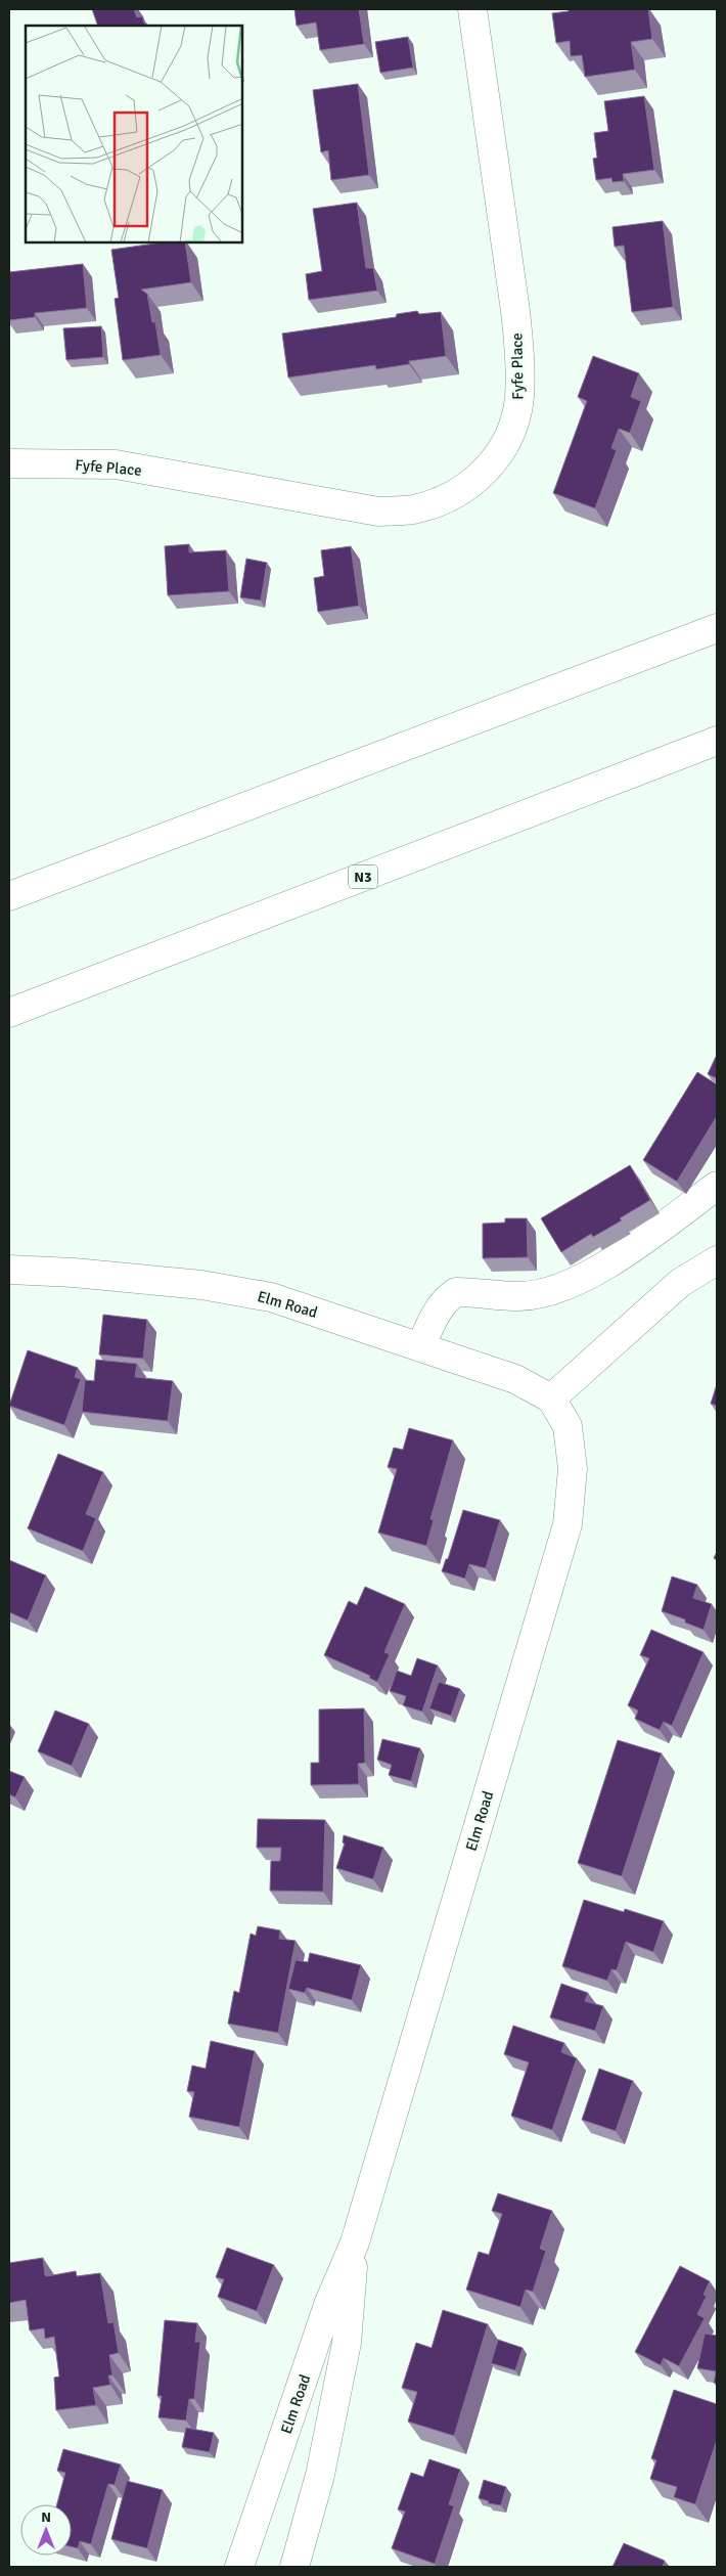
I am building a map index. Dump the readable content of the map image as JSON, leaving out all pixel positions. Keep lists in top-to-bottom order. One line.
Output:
{"streets":{"main road":["Fyfe Place","N3","Elm Road"]},"north":"top"}
